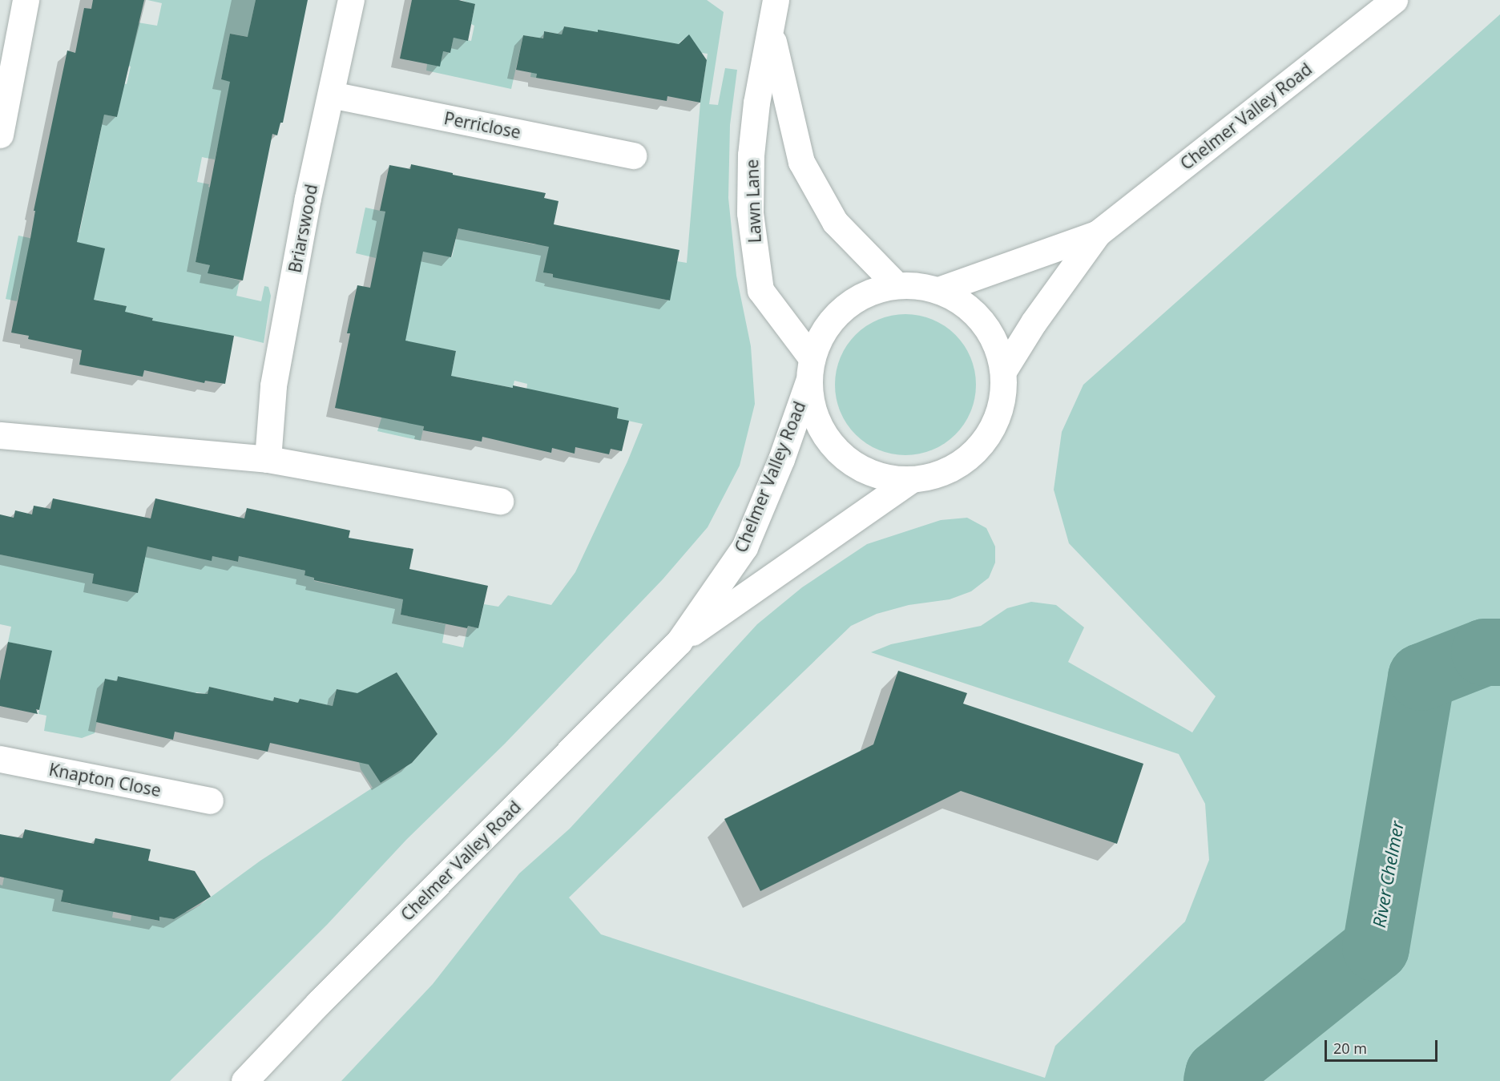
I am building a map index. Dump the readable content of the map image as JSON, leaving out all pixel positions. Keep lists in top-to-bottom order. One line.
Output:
{"streets":{"main road":["Chelmer Valley Road","Perriclose","Lawn Lane","Briarswood","Knapton Close"]},"crossings":[["Chelmer Valley Road","Lawn Lane"],["Perriclose","Briarswood"]],"water":["River Chelmer"],"scale_bar":"20 m"}
